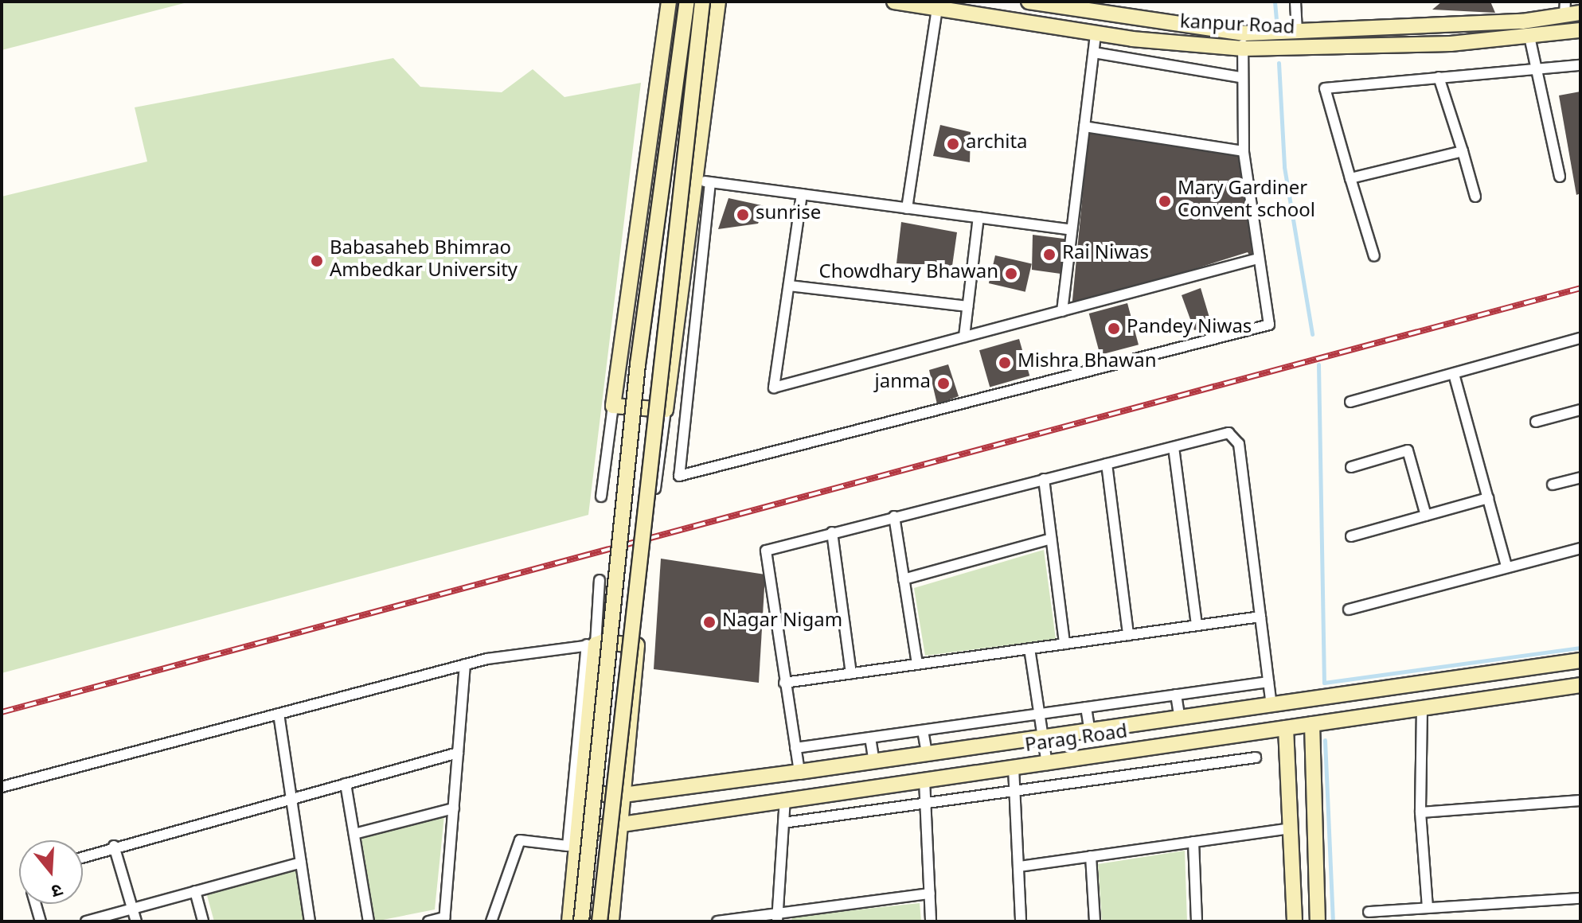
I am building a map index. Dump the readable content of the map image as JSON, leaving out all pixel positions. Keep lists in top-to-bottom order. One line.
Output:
{"streets":{"street":["kanpur Road","Parag Road"]},"places":["archita","Mary Gardiner Convent school","sunrise","Rai Niwas","Babasaheb Bhimrao Ambedkar University","Chowdhary Bhawan","Pandey Niwas","Mishra Bhawan","janma","Nagar Nigam"],"north":"bottom"}
